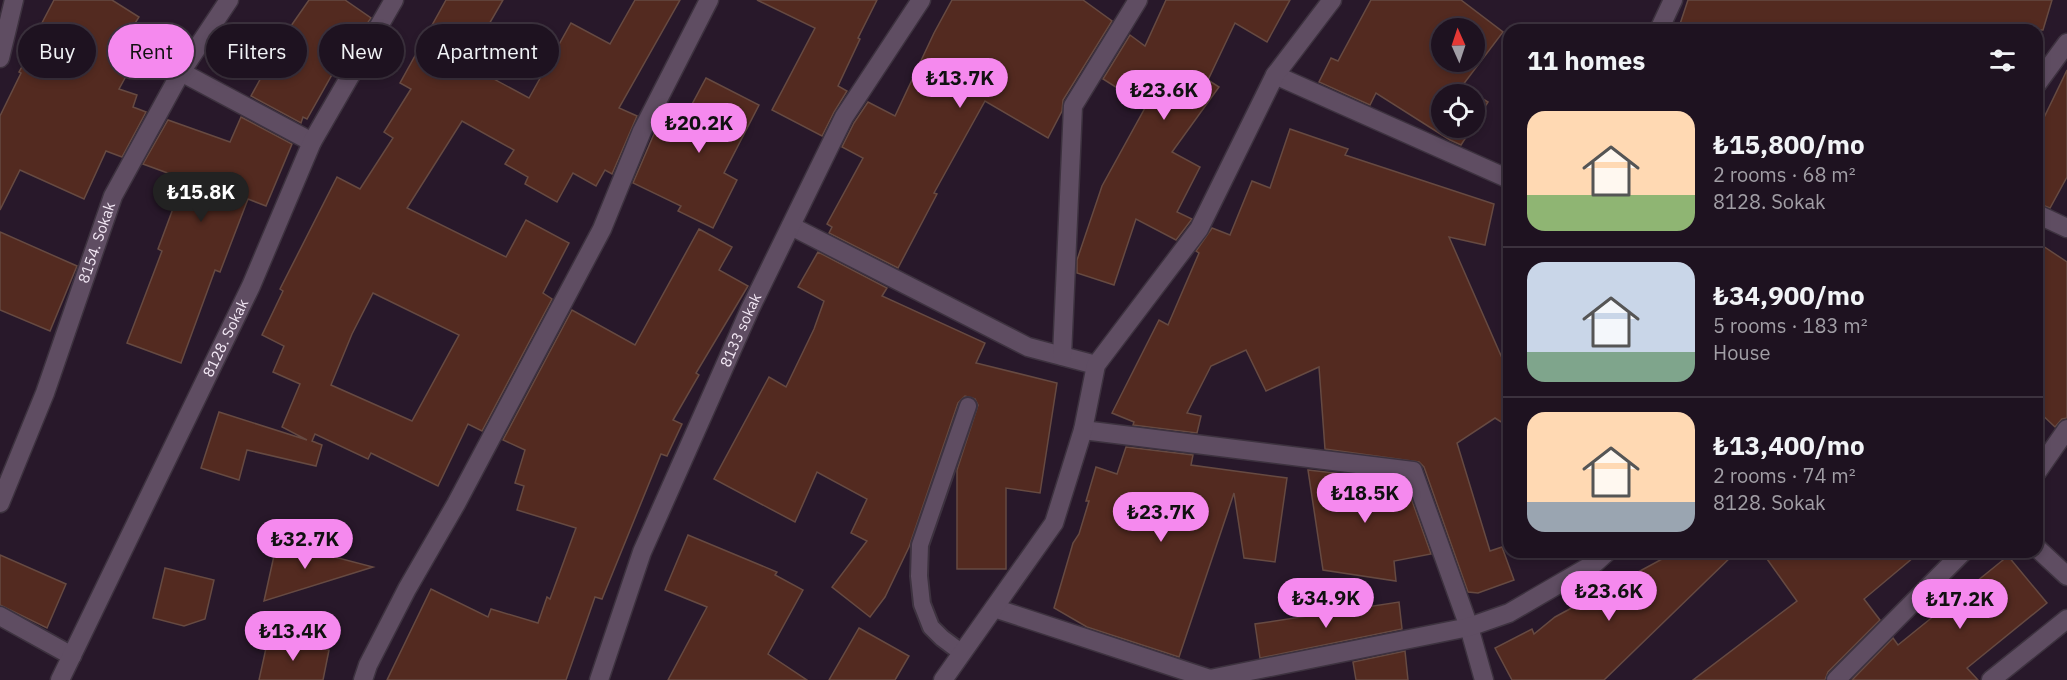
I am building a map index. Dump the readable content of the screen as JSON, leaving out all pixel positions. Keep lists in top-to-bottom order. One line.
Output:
{"streets":{"street":["8154. Sokak","8133 sokak","8128. Sokak"]},"north":"top","page":{"chip":["Buy","Rent","Filters","New","Apartment"],"heading":"11 homes","price":["₺13.7K","₺23.6K","₺20.2K","₺15.8K","₺18.5K","₺23.7K","₺32.7K","₺23.6K","₺34.9K","₺17.2K","₺13.4K"],"list":[{"name":"₺15,800/mo","note":"2 rooms · 68 m² · 8128. Sokak"},{"name":"₺34,900/mo","note":"5 rooms · 183 m² · House"},{"name":"₺13,400/mo","note":"2 rooms · 74 m² · 8128. Sokak"}]}}
